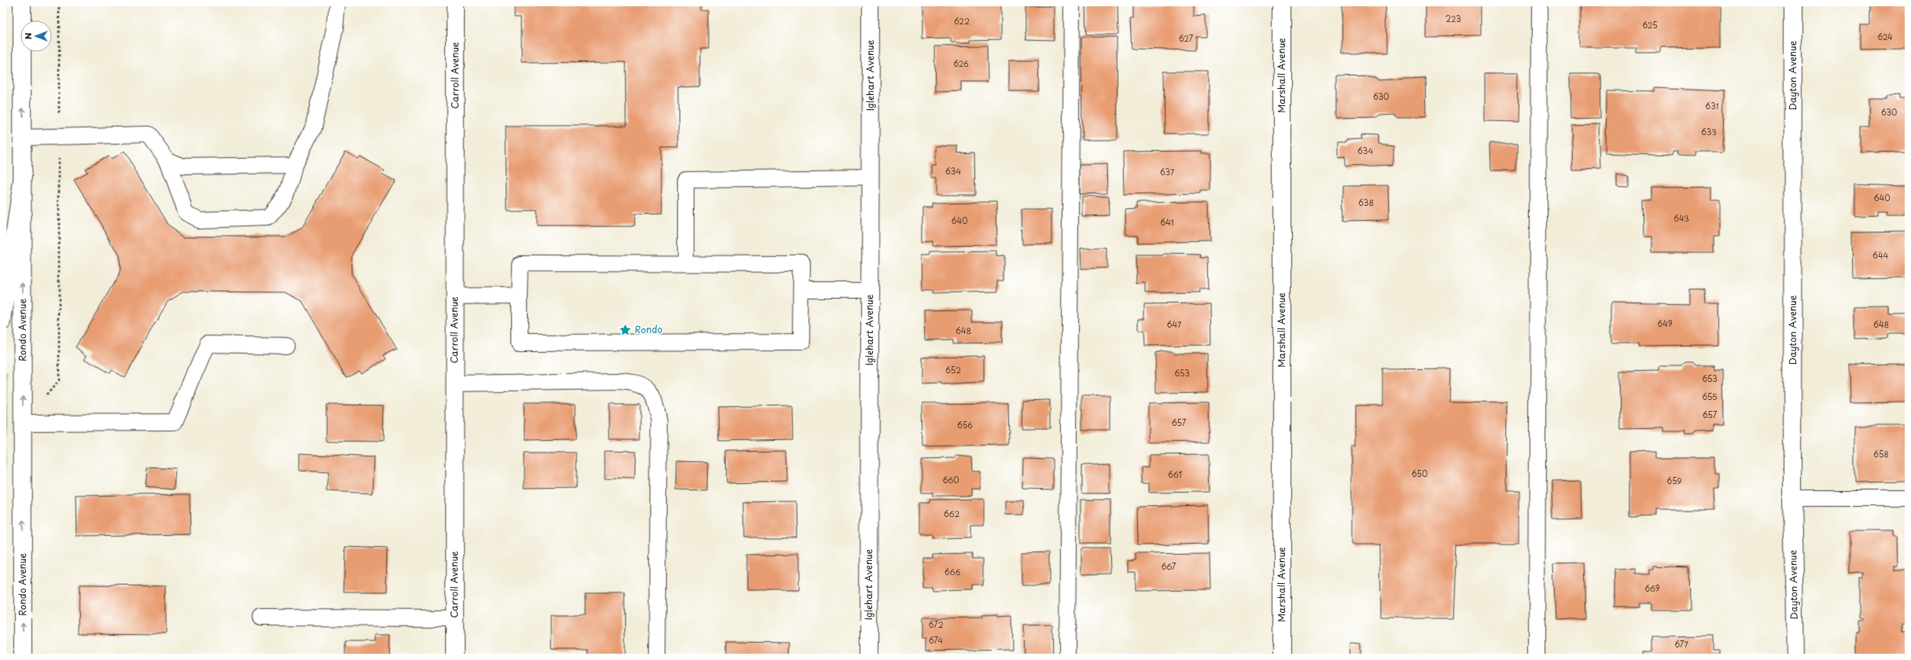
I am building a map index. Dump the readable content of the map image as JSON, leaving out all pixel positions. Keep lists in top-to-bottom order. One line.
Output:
{"streets":{"main road":["Carroll Avenue","Iglehart Avenue","Marshall Avenue","Dayton Avenue","Rondo Avenue"]},"one_way":["Rondo Avenue"],"places":{"place":["Rondo"]},"house_numbers":["223","622","625","624","627","626","630","631","630","633","634","634","637","640","638","643","640","641","644","649","647","648","648","652","653","653","655","657","657","656","658","650","661","660","659","662","667","666","669","672","674","677"],"north":"left"}
